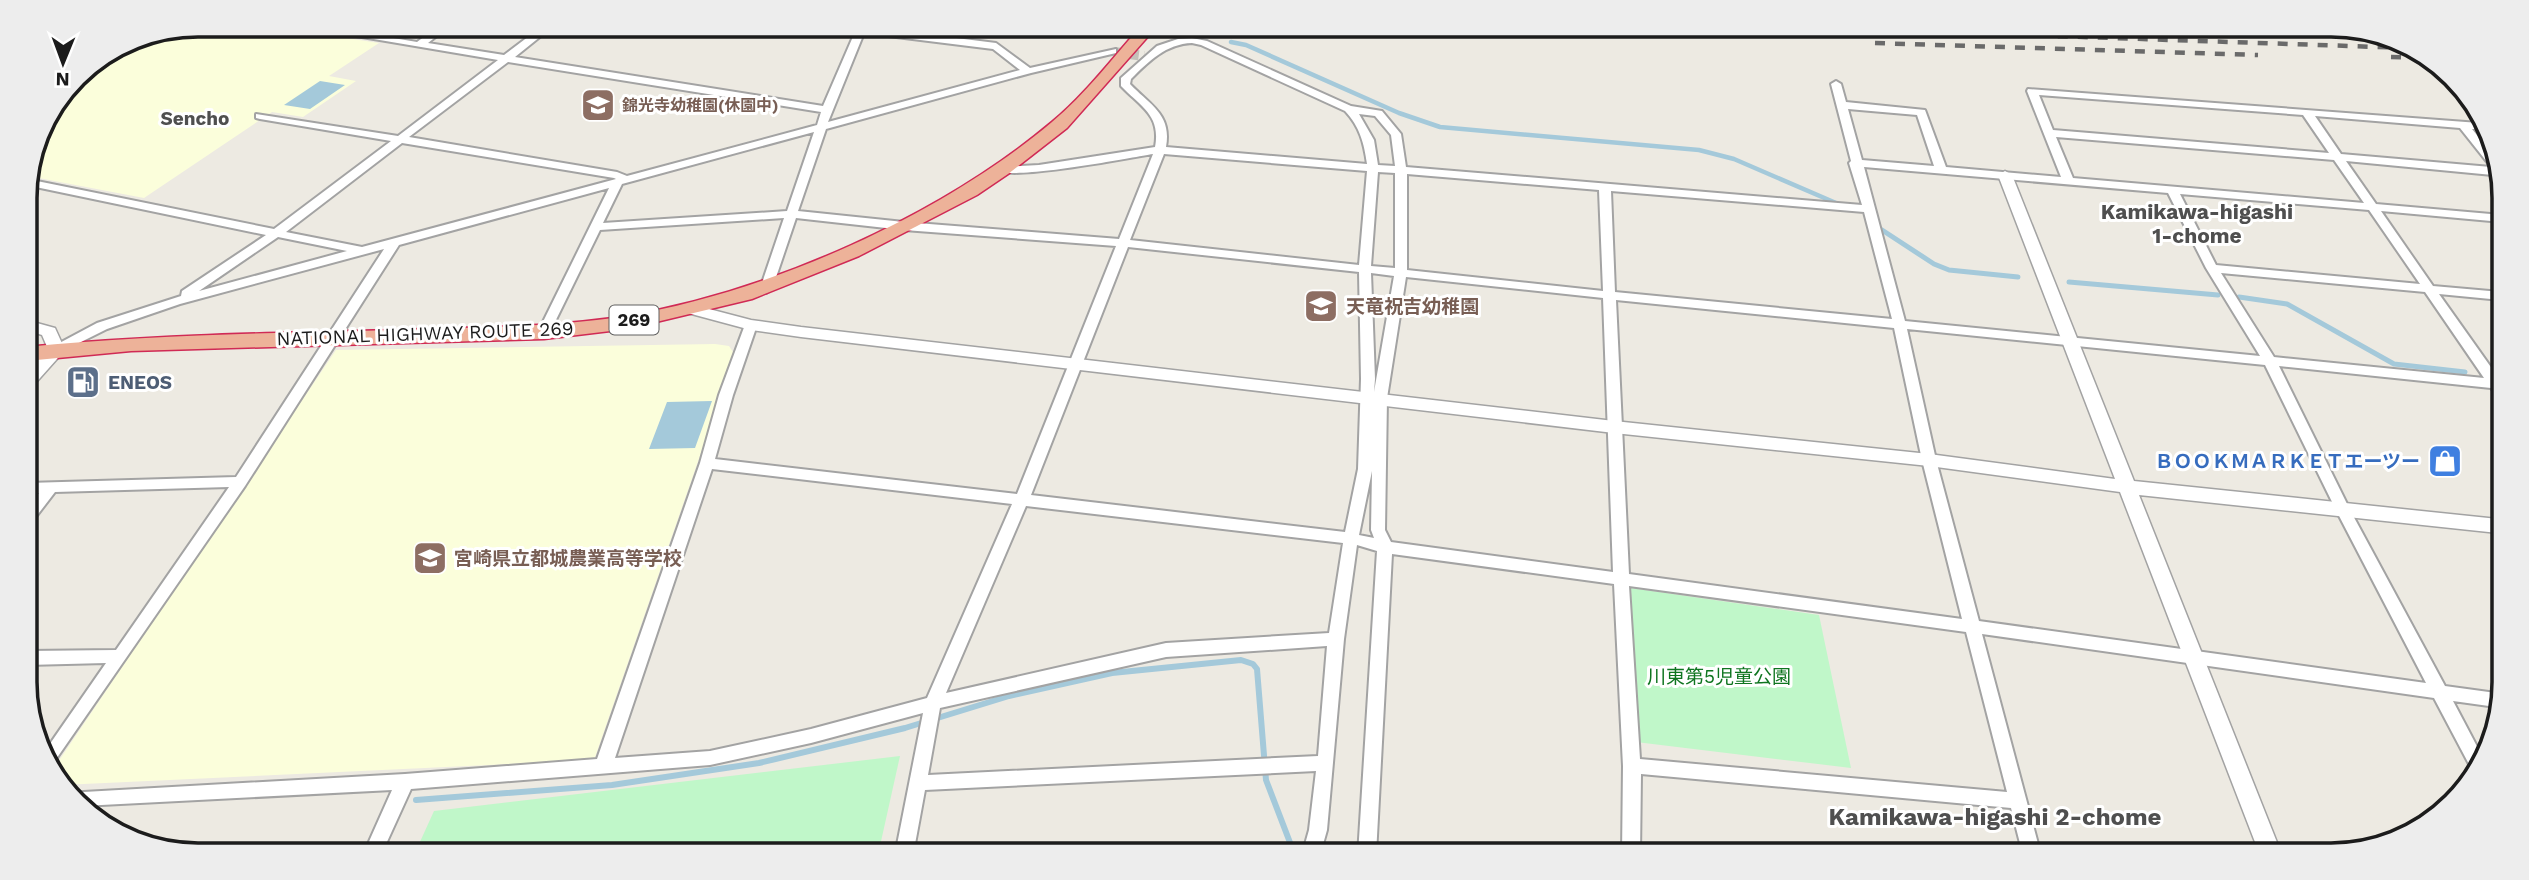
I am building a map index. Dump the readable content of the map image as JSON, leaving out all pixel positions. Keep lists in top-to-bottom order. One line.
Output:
{"streets":{"highway":["269","NATIONAL HIGHWAY ROUTE 269"]},"districts":["Sencho","Kamikawa-higashi 1-chome","Kamikawa-higashi 2-chome"],"parks":["川東第5児童公園"],"places":{"school or university":["錦光寺幼稚園(休園中)","天竜祝吉幼稚園","宮崎県立都城農業高等学校"],"fuel station":["ENEOS"],"shop":["ＢＯＯＫＭＡＲＫＥＴエーツー"]},"north":"bottom"}
